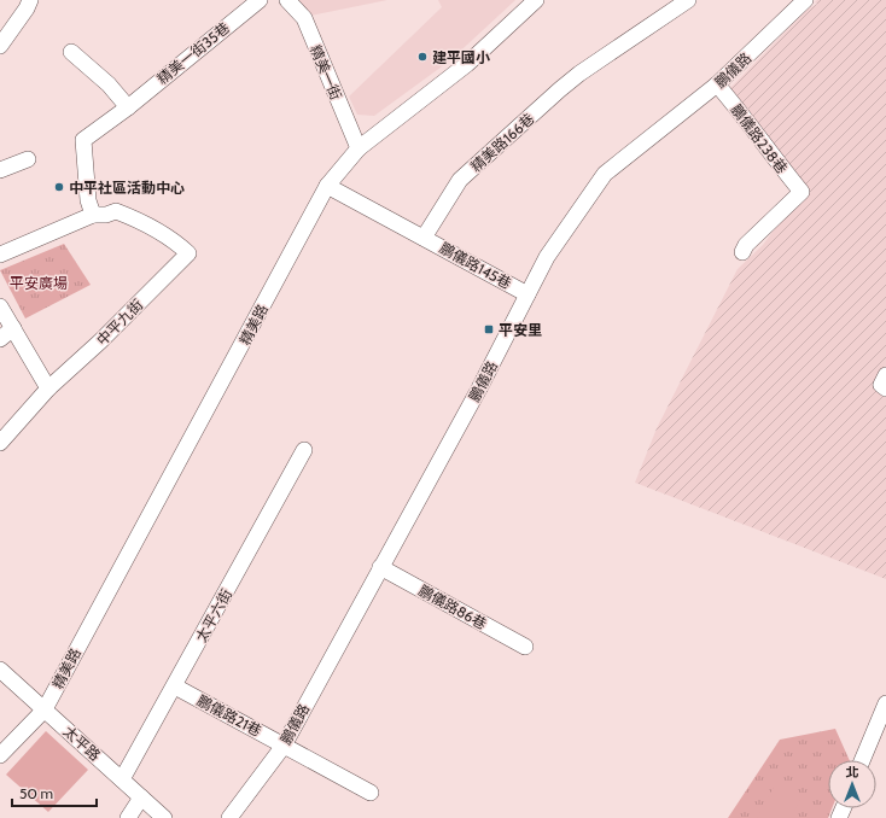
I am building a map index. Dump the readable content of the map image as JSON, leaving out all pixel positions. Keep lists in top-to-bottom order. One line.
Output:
{"streets":{"street":["精美一街35巷","鵬儀路","精美一街","鵬儀路238巷","精美路166巷","鵬儀路145巷","中平九街","精美路","鵬儀路86巷","太平六街","鵬儀路21巷","太平路"]},"crossings":[["精美一街35巷","中平九街"],["鵬儀路","鵬儀路238巷"],["鵬儀路","鵬儀路145巷"],["鵬儀路","鵬儀路86巷"],["鵬儀路","鵬儀路21巷"],["精美一街","精美路"],["精美路166巷","鵬儀路145巷"],["精美路","太平路"],["太平六街","鵬儀路21巷"],["太平六街","太平路"]],"parks":["平安廣場"],"places":{"other":["建平國小","中平社區活動中心"],"transit":["平安里"]},"scale_bar":"50 m","north":"top"}
